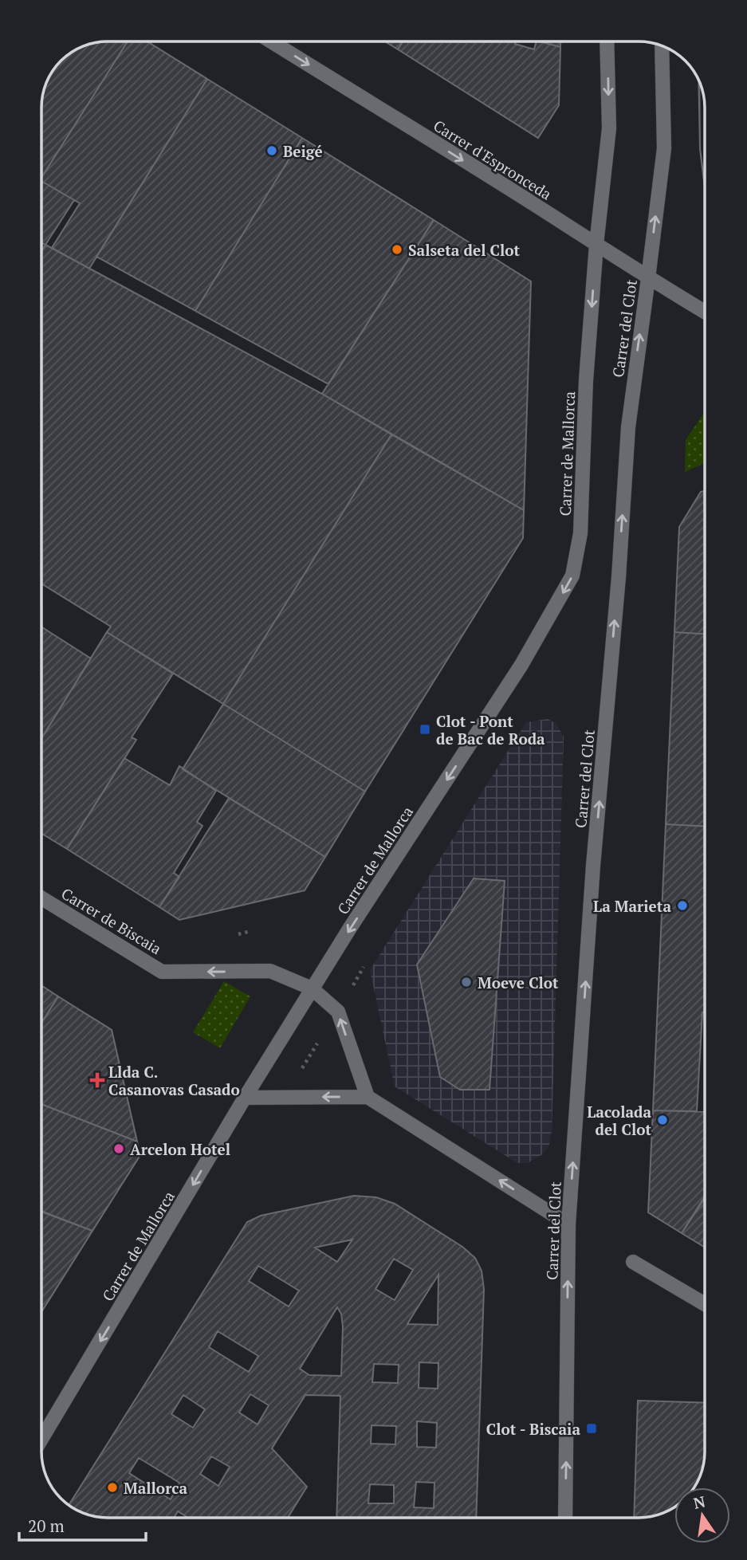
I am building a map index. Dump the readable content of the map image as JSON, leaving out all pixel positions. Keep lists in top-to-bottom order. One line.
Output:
{"streets":{"street":["Carrer d'Espronceda","Carrer del Clot","Carrer de Mallorca","Carrer de Biscaia"]},"crossings":[["Carrer d'Espronceda","Carrer del Clot"],["Carrer d'Espronceda","Carrer de Mallorca"],["Carrer de Mallorca","Carrer de Biscaia"]],"one_way":["Carrer d'Espronceda","Carrer del Clot","Carrer de Mallorca","Carrer de Biscaia"],"places":{"other":["Beigé","Salseta del Clot","La Marieta","Moeve Clot","Lacolada del Clot","Arcelon Hotel","Mallorca"],"transit":["Clot - Pont de Bac de Roda","Clot - Biscaia"],"health":["Llda C. Casanovas Casado"]},"scale_bar":"20 m","north":"top"}
